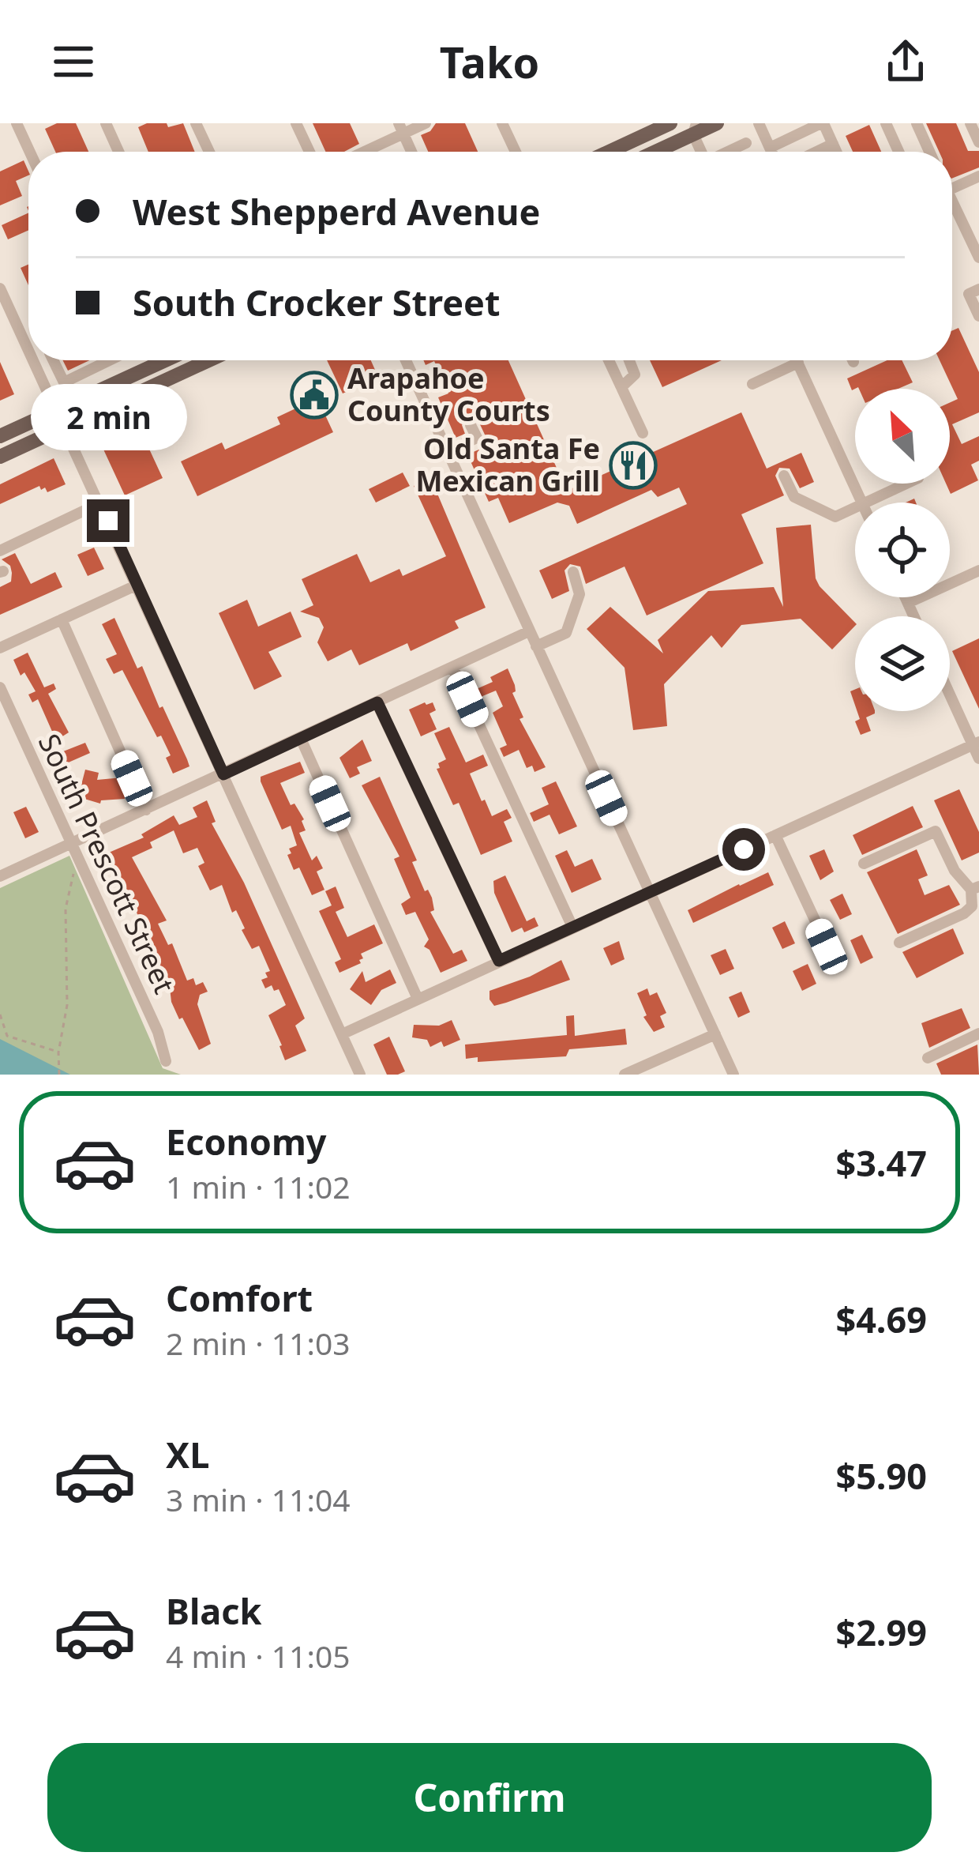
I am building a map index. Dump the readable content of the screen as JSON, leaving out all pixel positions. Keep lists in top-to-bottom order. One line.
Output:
{"streets":{"street":["South Prescott Street"]},"places":{"public building":["Arapahoe County Courts"],"restaurant":["Old Santa Fe Mexican Grill"]},"north":"top left","page":{"header":"Tako","banner":["West Shepperd Avenue","South Crocker Street"],"bubble":"2 min","list":[{"name":"Economy","note":"1 min · 11:02","value":"$3.47"},{"name":"Comfort","note":"2 min · 11:03","value":"$4.69"},{"name":"XL","note":"3 min · 11:04","value":"$5.90"},{"name":"Black","note":"4 min · 11:05","value":"$2.99"}],"buttons":"Confirm"}}
